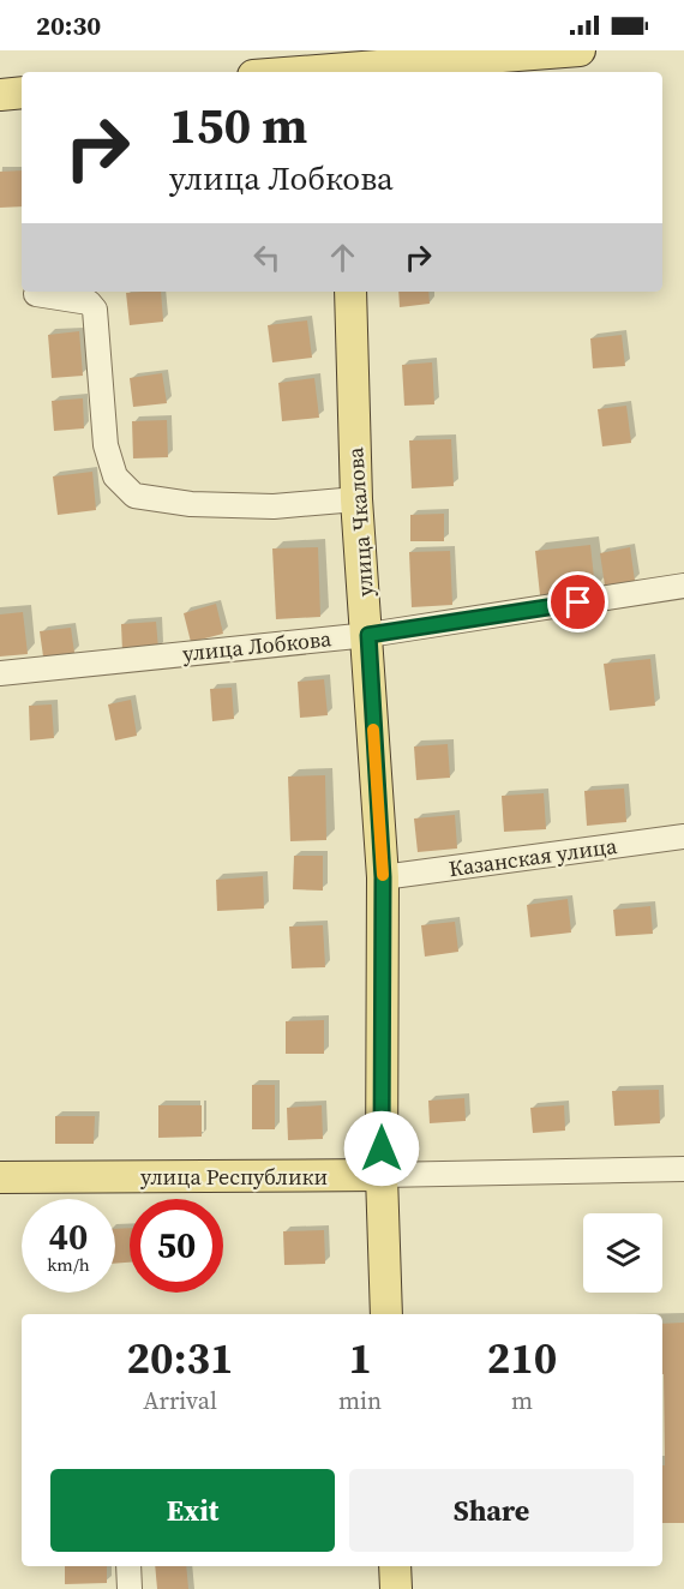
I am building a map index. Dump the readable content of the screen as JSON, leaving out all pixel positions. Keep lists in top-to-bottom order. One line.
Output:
{"streets":{"main road":["улица Чкалова","улица Республики"],"street":["улица Лобкова","Казанская улица"]},"crossings":[["улица Чкалова","улица Лобкова"],["улица Чкалова","Казанская улица"],["улица Чкалова","улица Республики"]],"page":{"status":"20:30","turn":["150 m","улица Лобкова"],"speed":"40 km/h","limit":"50","eta":["20:31","Arrival","1","min","210","m"],"buttons":["Exit","Share"]}}
